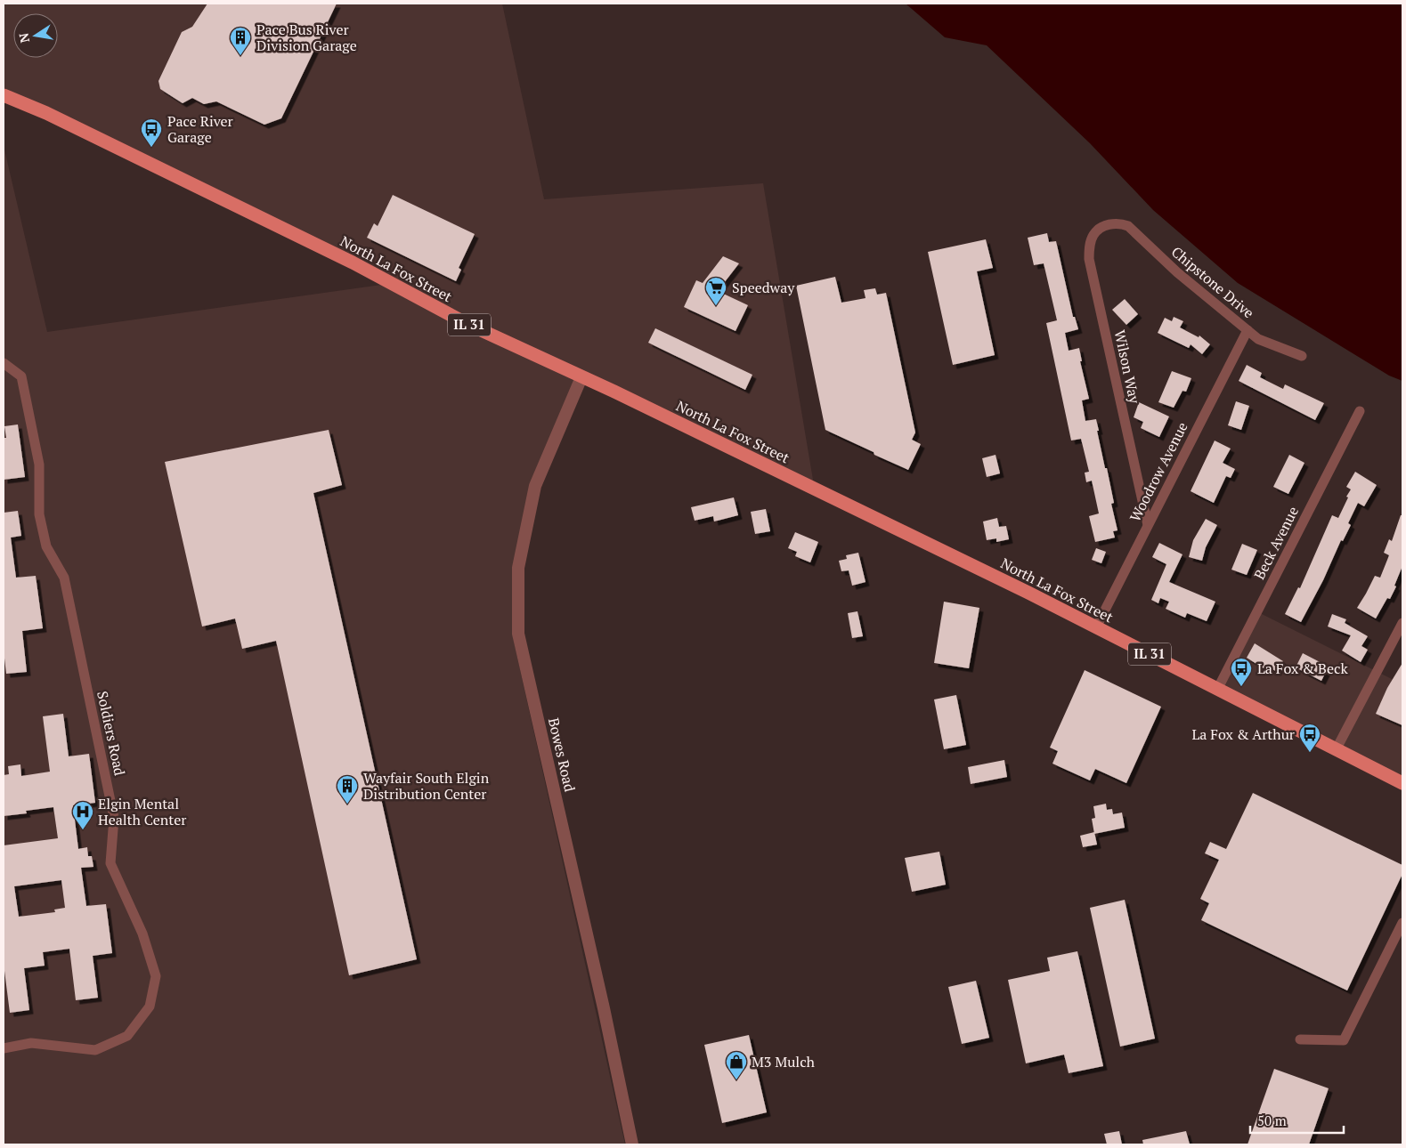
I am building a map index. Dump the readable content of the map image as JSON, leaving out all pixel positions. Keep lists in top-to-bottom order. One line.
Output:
{"streets":{"main road":["North La Fox Street","IL 31"],"street":["Chipstone Drive","Wilson Way","Woodrow Avenue","Beck Avenue","Soldiers Road","Bowes Road"]},"crossings":[["North La Fox Street","Woodrow Avenue"],["North La Fox Street","Beck Avenue"],["North La Fox Street","Bowes Road"],["Chipstone Drive","Wilson Way"],["Chipstone Drive","Woodrow Avenue"],["Wilson Way","Woodrow Avenue"]],"places":{"building":["Pace Bus River Division Garage","Wayfair South Elgin Distribution Center"],"bus stop":["Pace River Garage","La Fox & Beck","La Fox & Arthur"],"supermarket":["Speedway"],"hospital":["Elgin Mental Health Center"],"shop":["M3 Mulch"]},"scale_bar":"50 m","north":"left"}
